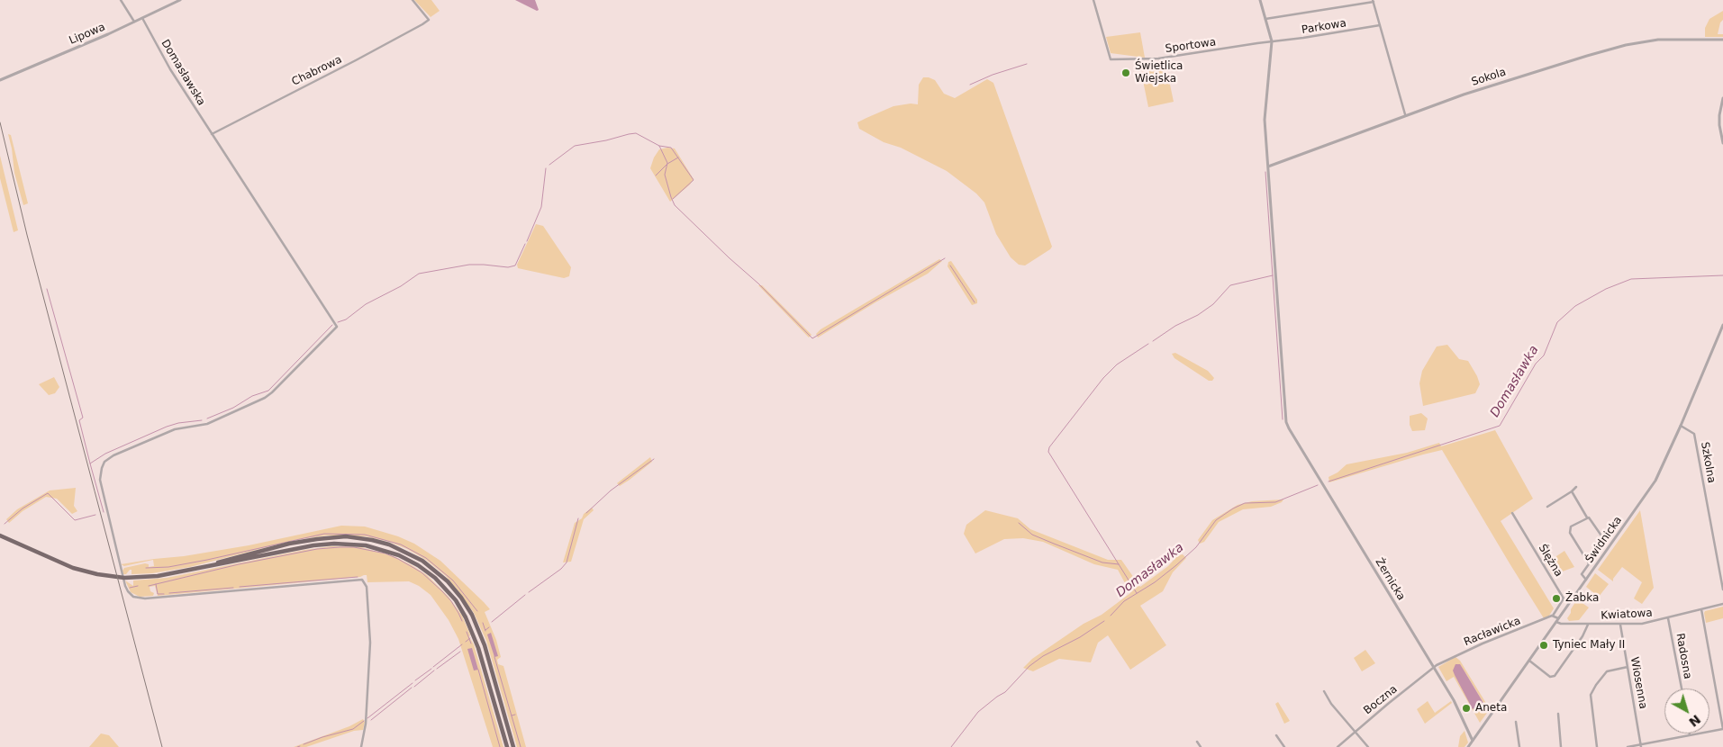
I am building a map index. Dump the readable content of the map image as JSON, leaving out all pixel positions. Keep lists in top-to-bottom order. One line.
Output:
{"streets":{"street":["Parkowa","Lipowa","Sportowa","Chabrowa","Domasławska","Sokola","Szkolna","Świdnicka","Ślężna","Żernicka","Kwiatowa","Racławicka","Radosna","Wiosenna","Boczna"]},"crossings":[["Parkowa","Sportowa"],["Lipowa","Domasławska"],["Chabrowa","Domasławska"],["Sokola","Żernicka"],["Szkolna","Świdnicka"],["Świdnicka","Żernicka"],["Świdnicka","Kwiatowa"],["Ślężna","Racławicka"],["Żernicka","Racławicka"],["Żernicka","Boczna"],["Kwiatowa","Radosna"],["Kwiatowa","Wiosenna"],["Racławicka","Boczna"]],"water":["Domasławka"],"places":["Świetlica Wiejska","Żabka","Tyniec Mały II","Aneta"],"north":"bottom right"}
